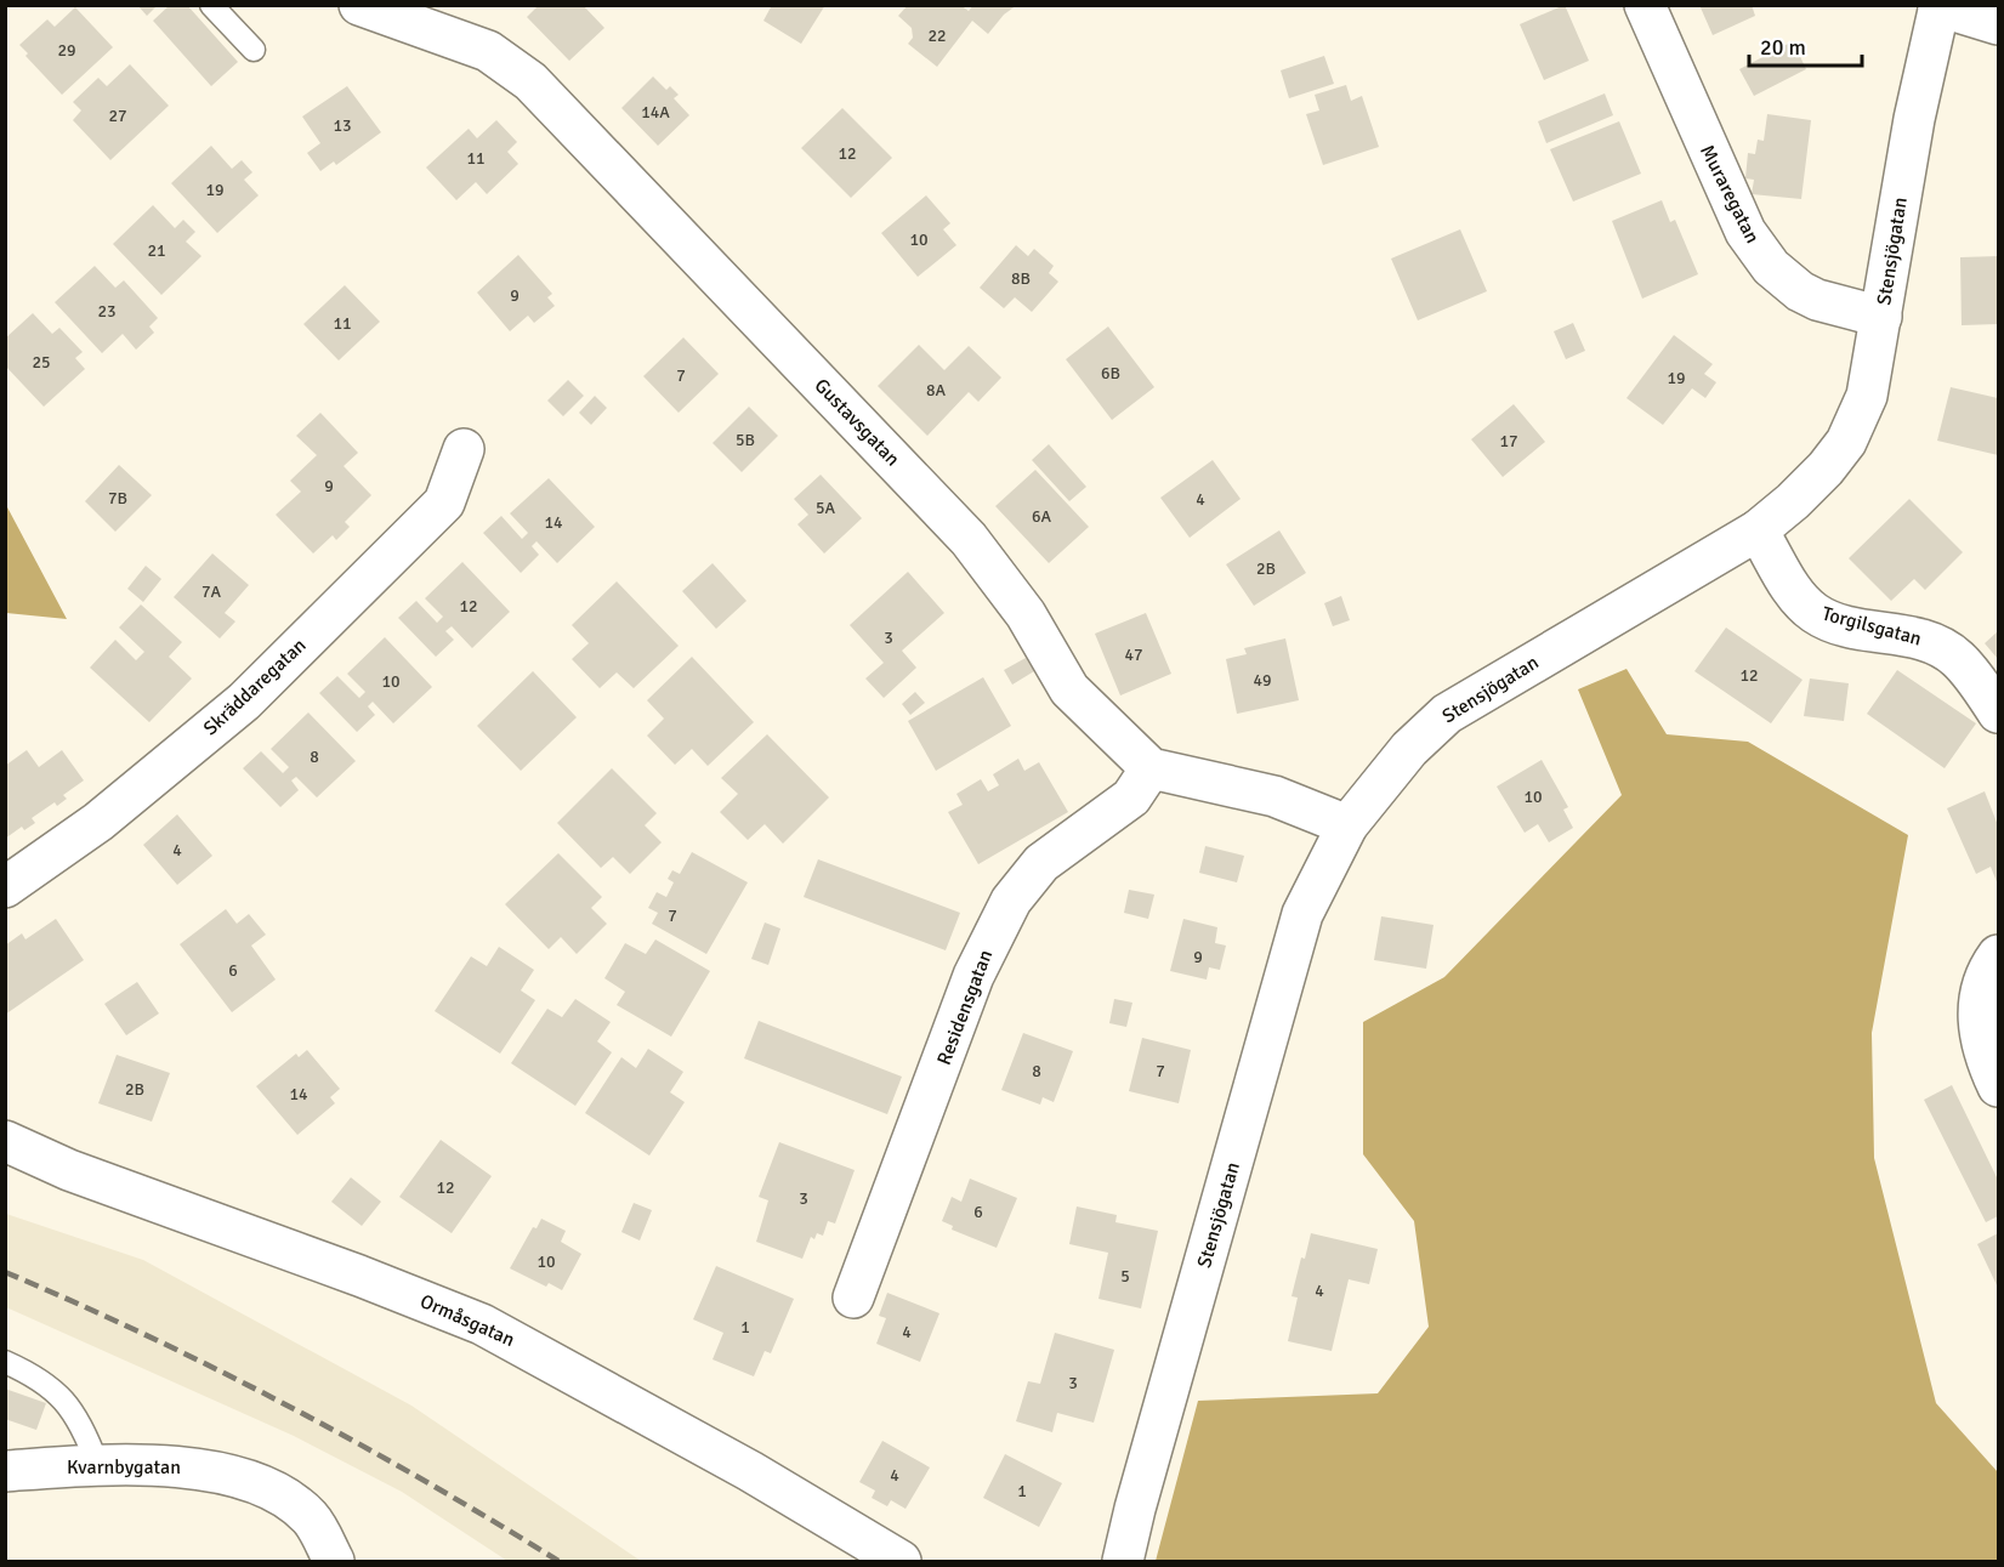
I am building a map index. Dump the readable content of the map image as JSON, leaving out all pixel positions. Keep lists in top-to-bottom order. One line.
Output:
{"streets":{"street":["Muraregatan","Stensjögatan","Gustavsgatan","Torgilsgatan","Skräddaregatan","Residensgatan","Ormåsgatan","Kvarnbygatan"]},"crossings":[["Muraregatan","Stensjögatan"],["Stensjögatan","Torgilsgatan"],["Gustavsgatan","Residensgatan"]],"house_numbers":["22","29","14A","27","13","12","11","19","10","21","8B","9","23","11","25","6B","7","19","8A","5B","17","9","7B","4","5A","6A","14","2B","7A","12","3","47","12","49","10","8","10","4","7","9","6","8","7","2B","14","12","3","6","10","5","4","1","4","3","4","1"],"scale_bar":"20 m"}
